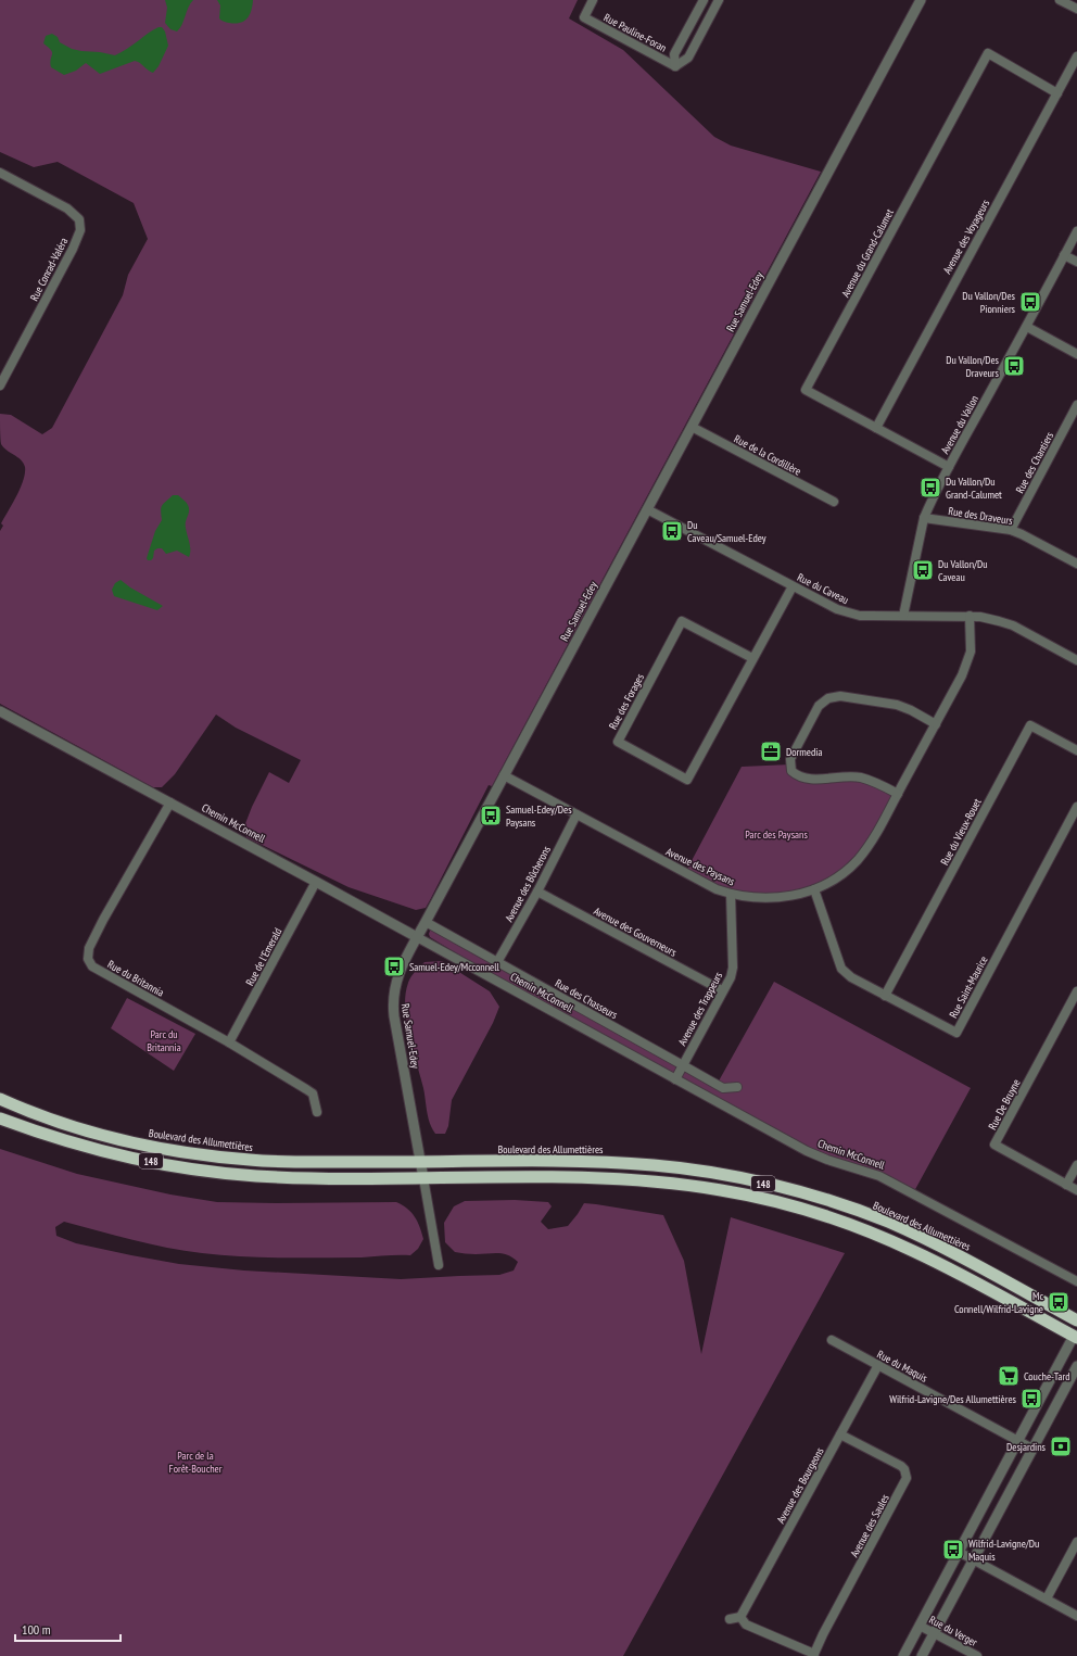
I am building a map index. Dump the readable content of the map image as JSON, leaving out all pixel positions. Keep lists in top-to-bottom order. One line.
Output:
{"streets":{"highway":["Boulevard des Allumettières","148"],"street":["Rue Pauline-Foran","Avenue des Voyageurs","Avenue du Grand-Calumet","Rue Conrad-Valéra","Rue Samuel-Edey","Avenue du Vallon","Rue de la Cordillère","Rue des Chantiers","Rue des Draveurs","Rue du Caveau","Rue des Forages","Chemin McConnell","Rue du Vieux-Rouet","Avenue des Paysans","Avenue des Bûcherons","Avenue des Gouverneurs","Rue de l'Emerald","Rue du Britannia","Rue Saint-Maurice","Rue des Chasseurs","Avenue des Trappeurs","Rue De Bruyne","Rue du Maquis","Avenue des Bourgeons","Avenue des Saules","Rue du Verger"]},"crossings":[["Avenue des Voyageurs","Avenue du Grand-Calumet"],["Avenue du Grand-Calumet","Avenue du Vallon"],["Rue Samuel-Edey","Rue de la Cordillère"],["Rue Samuel-Edey","Rue du Caveau"],["Rue Samuel-Edey","Chemin McConnell"],["Rue Samuel-Edey","Avenue des Paysans"],["Rue Samuel-Edey","Rue des Chasseurs"],["Rue Samuel-Edey","Boulevard des Allumettières"],["Rue Samuel-Edey","148"],["Avenue du Vallon","Rue des Draveurs"],["Avenue du Vallon","Rue du Caveau"],["Rue des Chantiers","Rue des Draveurs"],["Rue du Caveau","Rue des Forages"],["Rue du Caveau","Avenue des Paysans"],["Chemin McConnell","Rue de l'Emerald"],["Chemin McConnell","Rue du Britannia"],["Chemin McConnell","Avenue des Trappeurs"],["Rue du Vieux-Rouet","Rue Saint-Maurice"],["Avenue des Paysans","Avenue des Bûcherons"],["Avenue des Paysans","Rue Saint-Maurice"],["Avenue des Paysans","Avenue des Trappeurs"],["Avenue des Bûcherons","Avenue des Gouverneurs"],["Avenue des Bûcherons","Rue des Chasseurs"],["Avenue des Gouverneurs","Avenue des Trappeurs"],["Rue de l'Emerald","Rue du Britannia"],["Rue des Chasseurs","Avenue des Trappeurs"],["Rue du Maquis","Avenue des Bourgeons"],["Avenue des Bourgeons","Avenue des Saules"]],"parks":["Parc des Paysans","Parc du Britannia","Parc de la Forêt-Boucher"],"places":{"bus stop":["Du Vallon/Des Pionniers","Du Vallon/Des Draveurs","Du Vallon/Du Grand-Calumet","Du Caveau/Samuel-Edey","Du Vallon/Du Caveau","Samuel-Edey/Des Paysans","Samuel-Edey/Mcconnell","Mc Connell/Wilfrid-Lavigne","Wilfrid-Lavigne/Des Allumettières","Wilfrid-Lavigne/Du Maquis"],"office":["Dormedia"],"supermarket":["Couche-Tard"],"bank":["Desjardins"]},"scale_bar":"100 m"}
